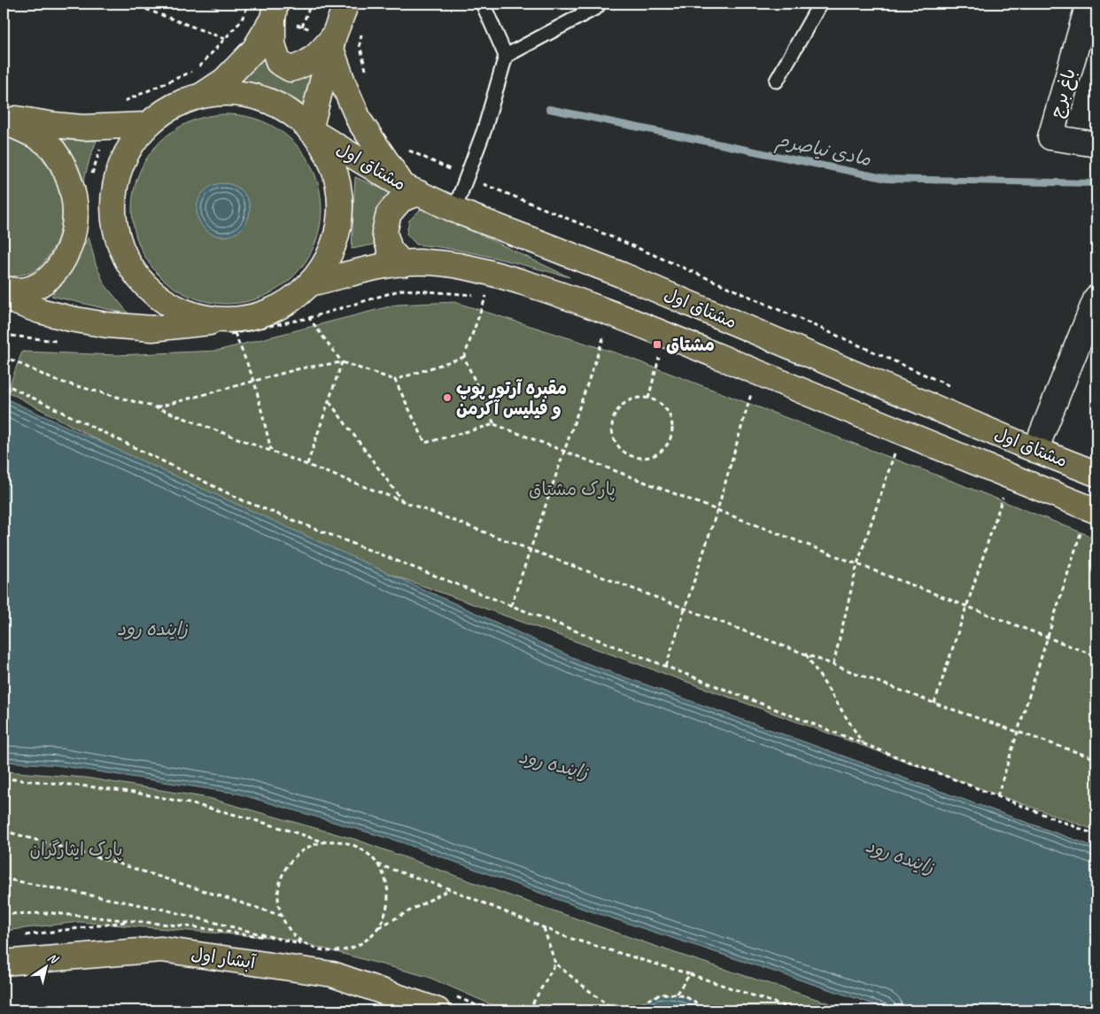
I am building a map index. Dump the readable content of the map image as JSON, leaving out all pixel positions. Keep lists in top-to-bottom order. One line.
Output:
{"streets":{"main road":["مشتاق اول","آبشار اول"],"street":["باغ برج"]},"water":["مادی نیاصرم","زاینده رود"],"parks":["پارک مشتاق","پارک ایثارگران"],"places":{"transit":["مشتاق"],"other":["مقبره آرتور پوپ و فیلیس آکرمن"]},"north":"top right"}
